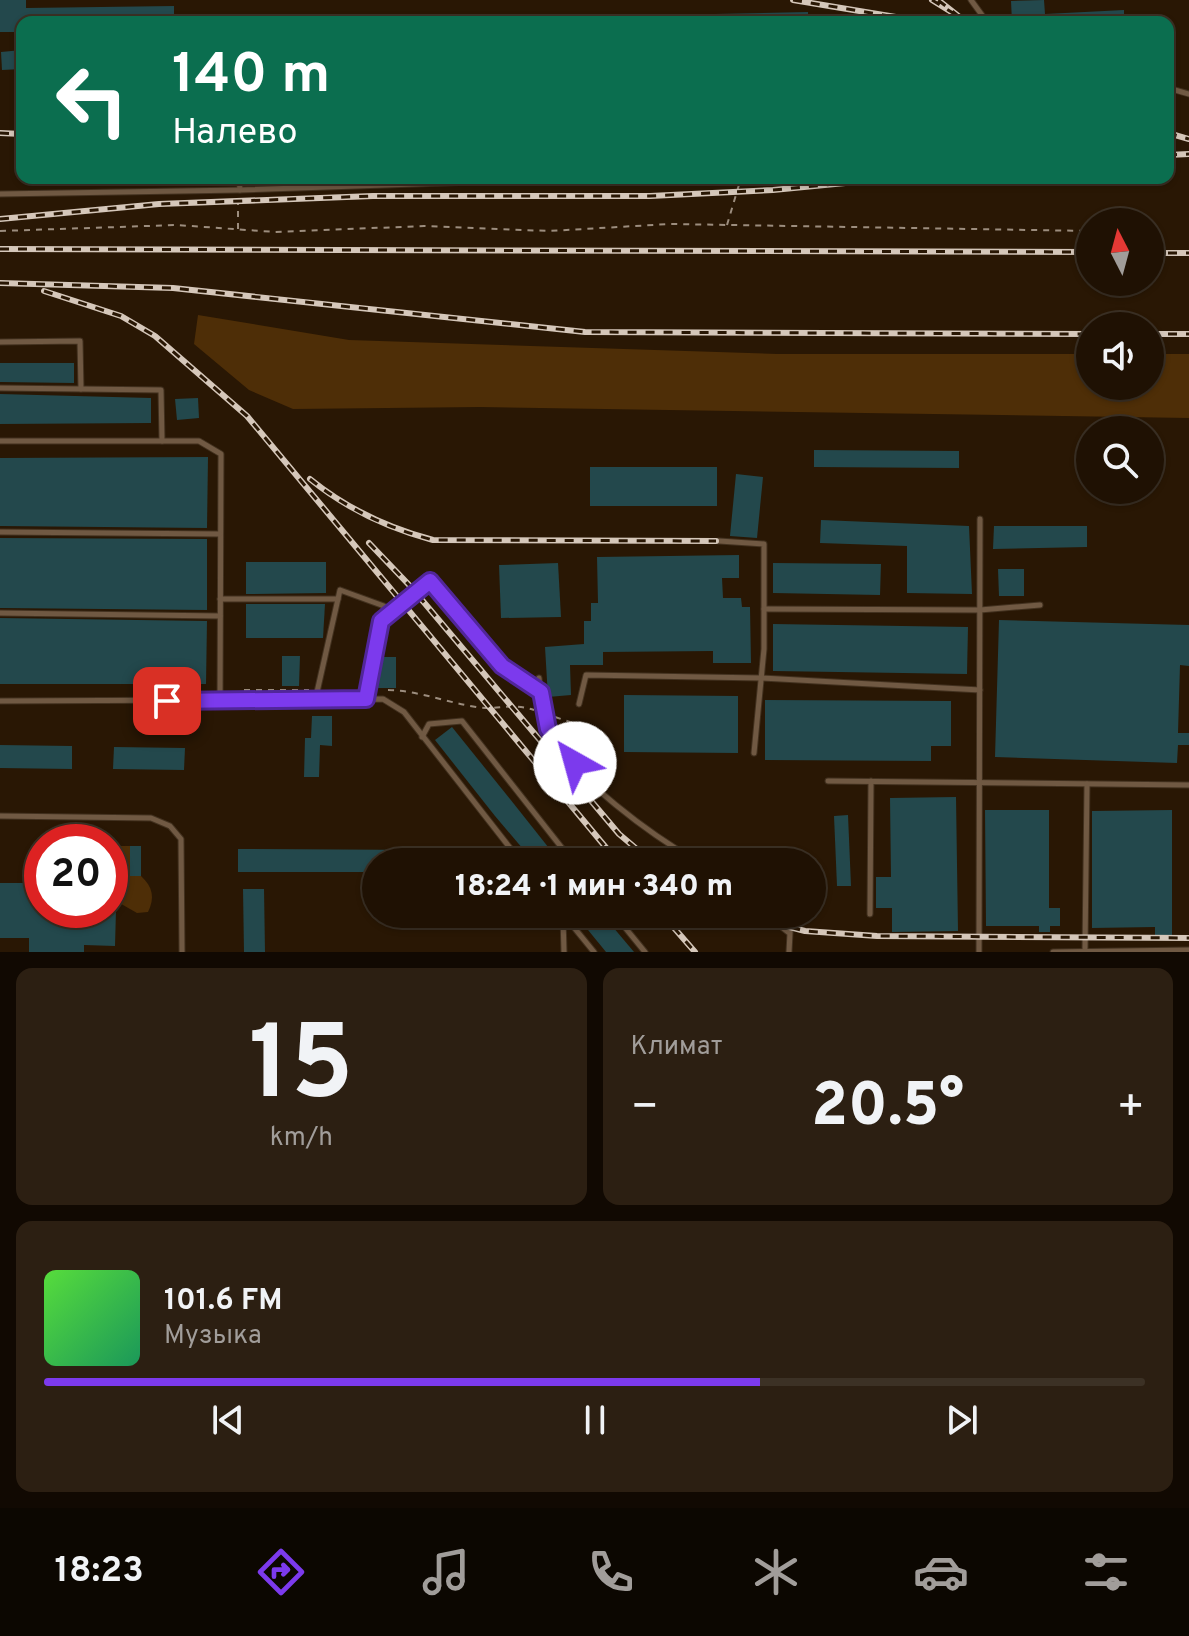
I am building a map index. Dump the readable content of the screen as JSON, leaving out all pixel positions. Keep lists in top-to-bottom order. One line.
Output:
{"north":"top","page":{"turn":["140 m","Налево"],"limit":"20","trip":"18:24 · 1 мин · 340 m","tile":[["15","km/h"],"Климат"],"heat":["−","20.5°","+"],"song":["101.6 FM","Музыка"],"tabs":"18:23"}}
